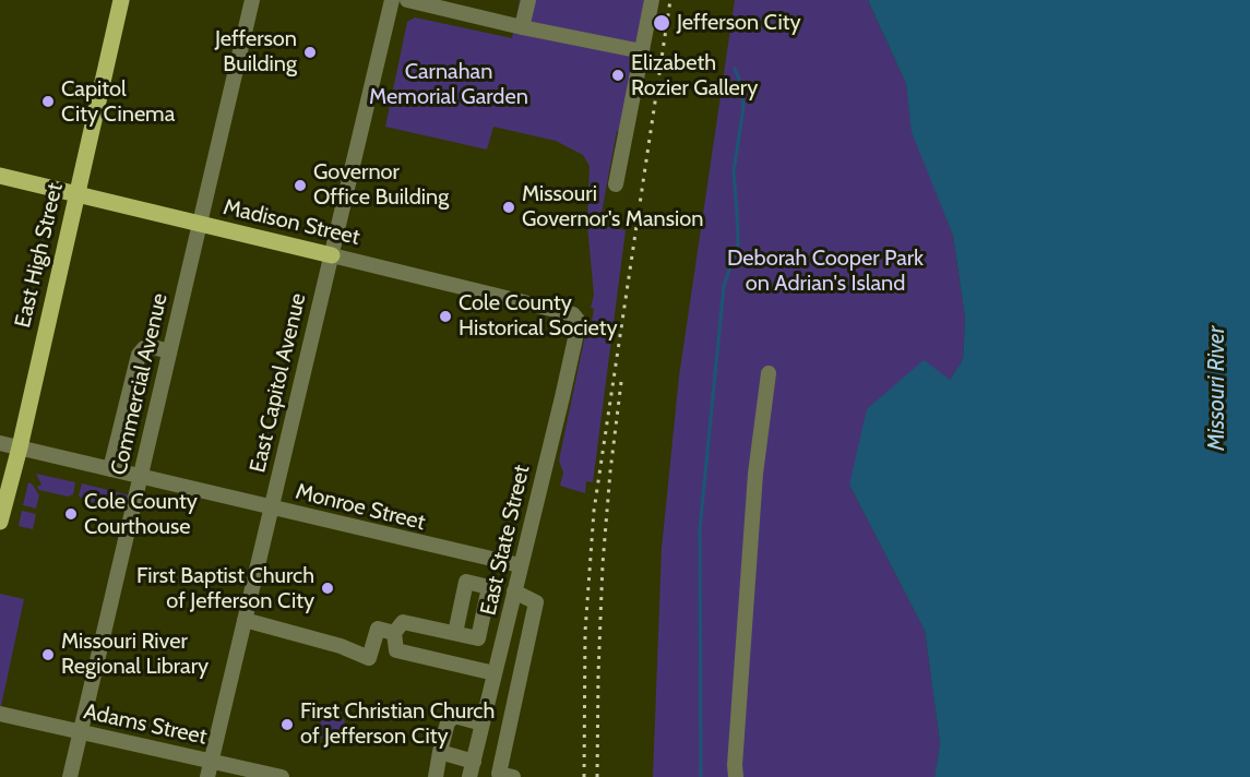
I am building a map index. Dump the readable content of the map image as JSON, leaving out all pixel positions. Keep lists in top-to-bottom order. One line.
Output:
{"streets":{"main road":["Madison Street","East High Street"],"street":["East Capitol Avenue","Commercial Avenue","Monroe Street","East State Street","Adams Street"]},"crossings":[["Madison Street","East High Street"],["Madison Street","East Capitol Avenue"],["Madison Street","Commercial Avenue"],["Madison Street","East State Street"],["East High Street","Monroe Street"],["East Capitol Avenue","Monroe Street"],["East Capitol Avenue","Adams Street"],["Commercial Avenue","Monroe Street"],["Commercial Avenue","Adams Street"],["Monroe Street","East State Street"]],"water":["Missouri River"],"parks":["Carnahan Memorial Garden","Deborah Cooper Park on Adrian's Island"],"places":["Jefferson City","Jefferson Building","Elizabeth Rozier Gallery","Capitol City Cinema","Governor Office Building","Missouri Governor's Mansion","Cole County Historical Society","Cole County Courthouse","First Baptist Church of Jefferson City","Missouri River Regional Library","First Christian Church of Jefferson City"]}
